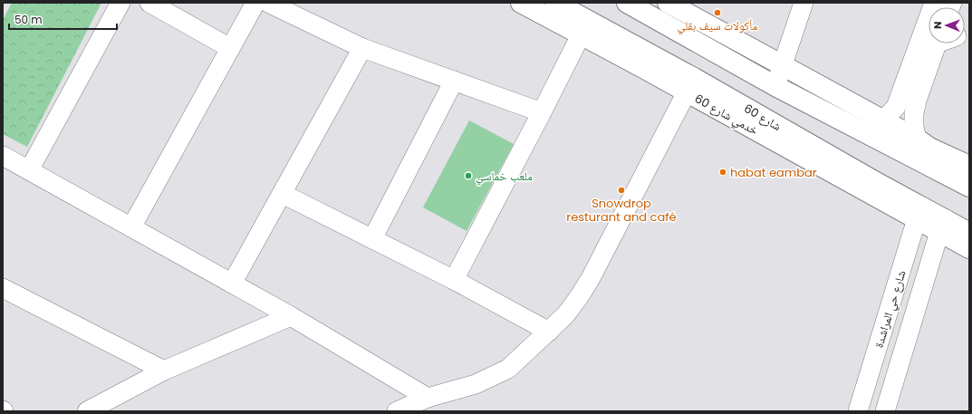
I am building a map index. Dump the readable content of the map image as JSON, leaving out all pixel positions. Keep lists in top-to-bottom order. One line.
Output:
{"streets":{"main road":["شارع 60"],"street":["شارع حي المراشدة"]},"crossings":[["شارع 60","شارع حي المراشدة"]],"places":["مأكولات سيف بقلي","habat eambar","ملعب خماسي","Snowdrop resturant and café"],"scale_bar":"50 m","north":"left"}
